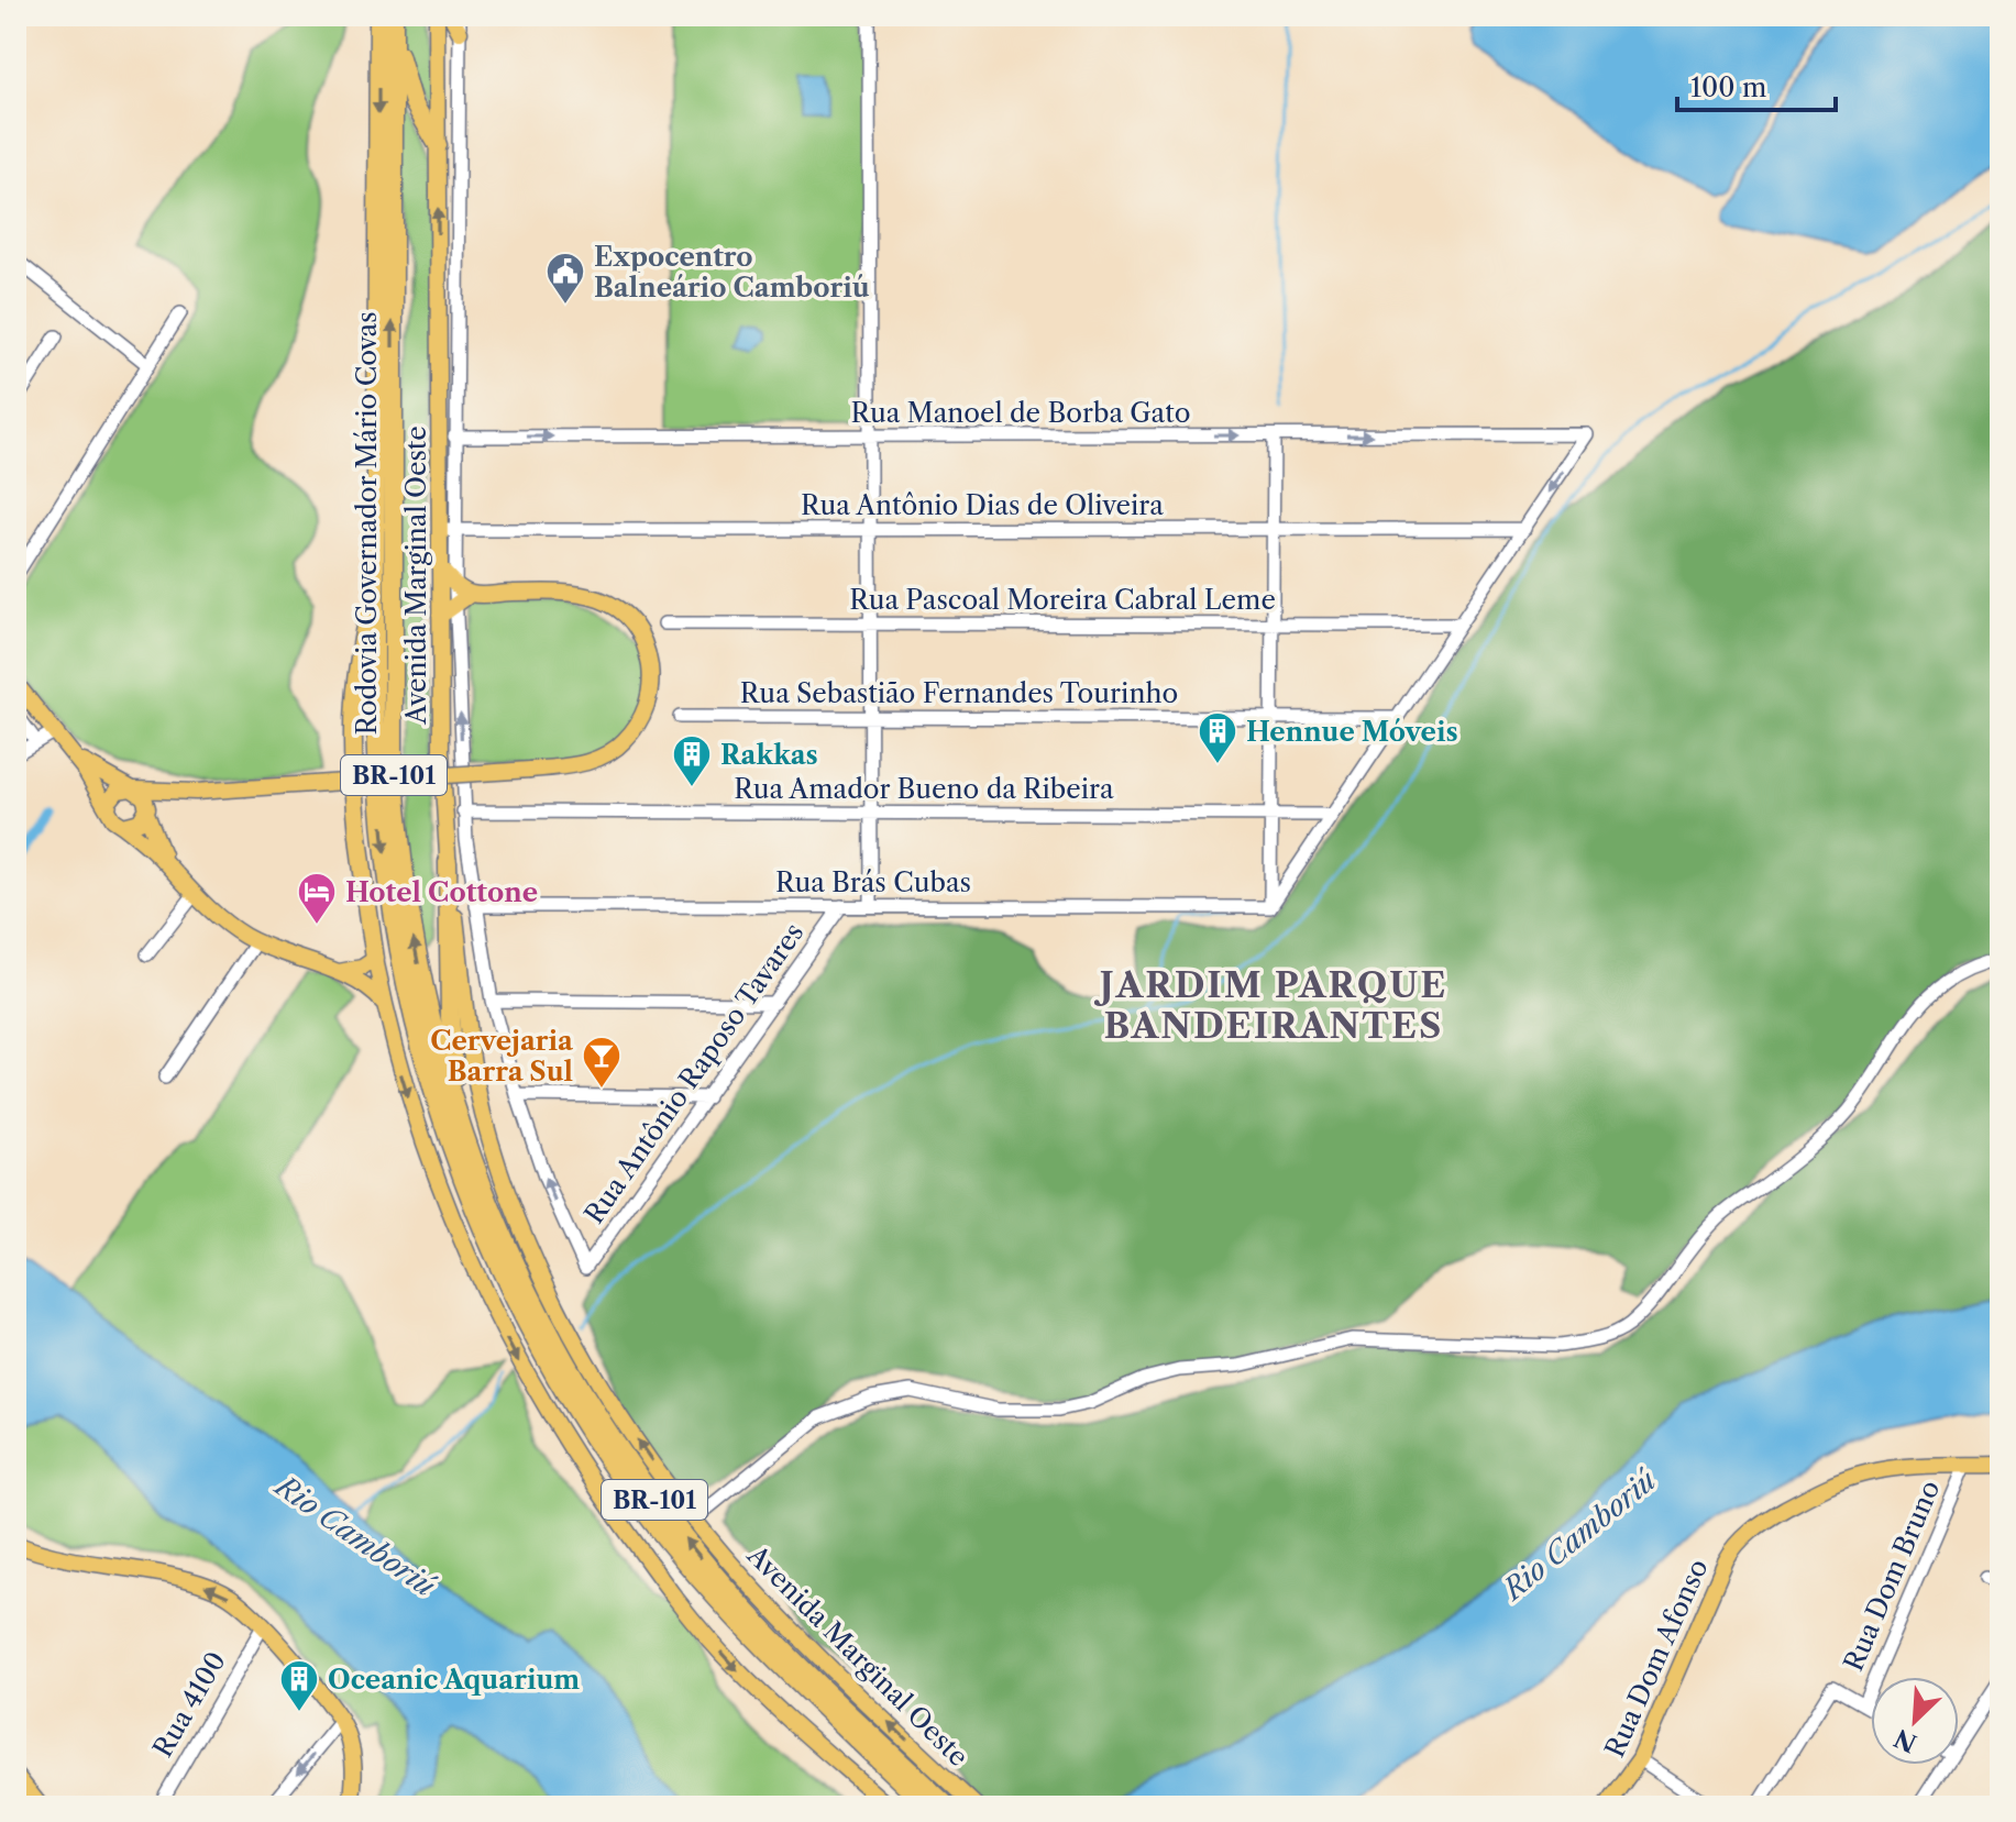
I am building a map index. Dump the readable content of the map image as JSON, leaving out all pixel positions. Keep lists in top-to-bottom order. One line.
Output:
{"streets":{"highway":["Rodovia Governador Mário Covas","BR-101"],"main road":["Avenida Marginal Oeste","Rua Dom Afonso"],"street":["Rua Manoel de Borba Gato","Rua Antônio Dias de Oliveira","Rua Pascoal Moreira Cabral Leme","Rua Sebastião Fernandes Tourinho","Rua Amador Bueno da Ribeira","Rua Brás Cubas","Rua Antônio Raposo Tavares","Rua Dom Bruno","Rua 4100"]},"crossings":[["Rua Manoel de Borba Gato","Rua Antônio Dias de Oliveira"],["Rua Antônio Dias de Oliveira","Avenida Marginal Oeste"],["Rua Brás Cubas","Rua Antônio Raposo Tavares"],["Rua Dom Bruno","Rua Dom Afonso"]],"one_way":["Rua Manoel de Borba Gato"],"districts":["JARDIM PARQUE BANDEIRANTES"],"water":["Rio Camboriú"],"places":{"public building":["Expocentro Balneário Camboriú"],"building":["Hennue Móveis","Rakkas","Oceanic Aquarium"],"hotel":["Hotel Cottone"],"bar":["Cervejaria Barra Sul"]},"scale_bar":"100 m","north":"bottom left"}
